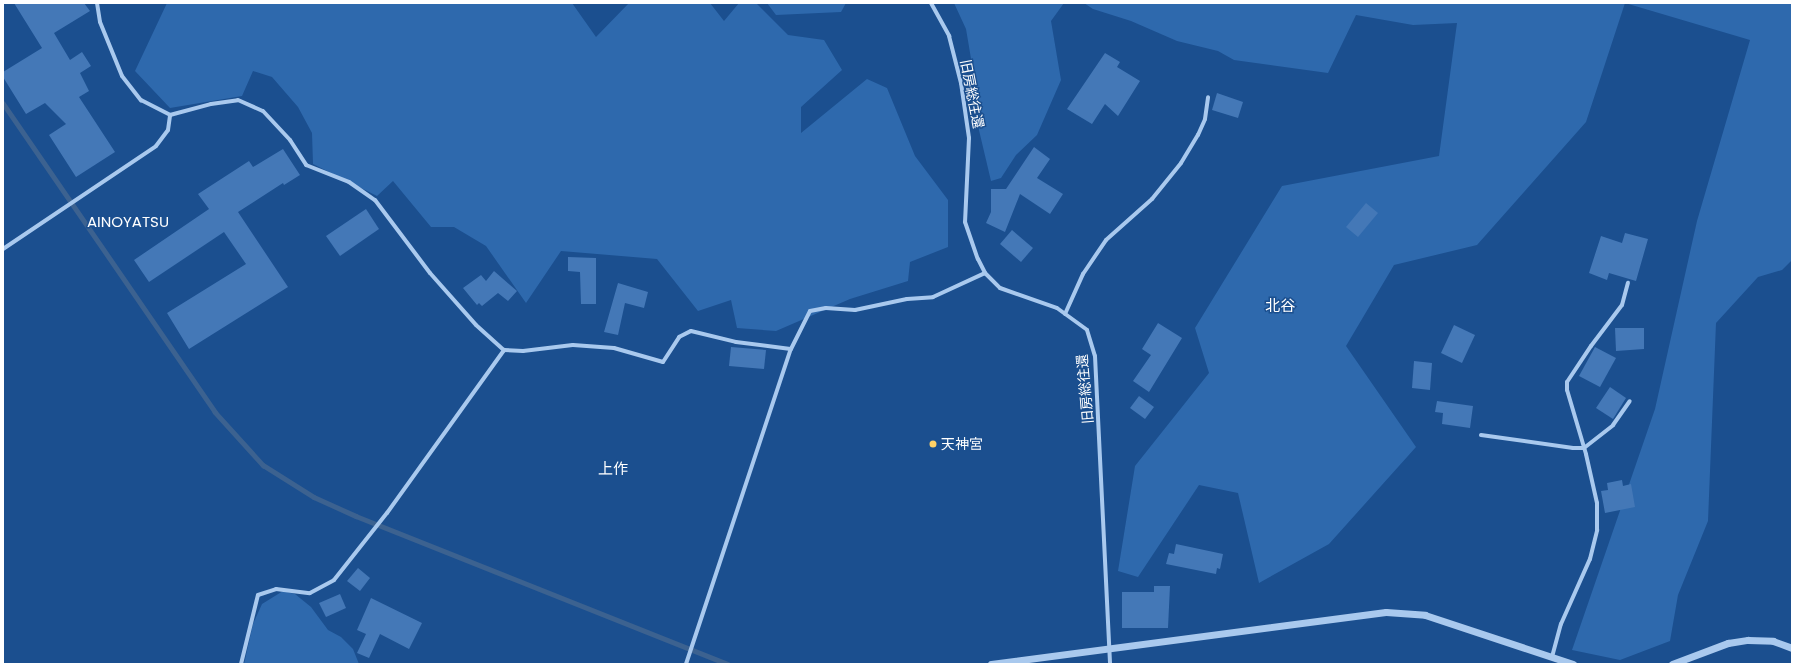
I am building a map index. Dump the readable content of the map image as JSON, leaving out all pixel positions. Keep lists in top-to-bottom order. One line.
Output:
{"streets":{"street":["旧房総往還"]},"districts":["AINOYATSU","北谷","上作"],"places":["天神宮"]}
